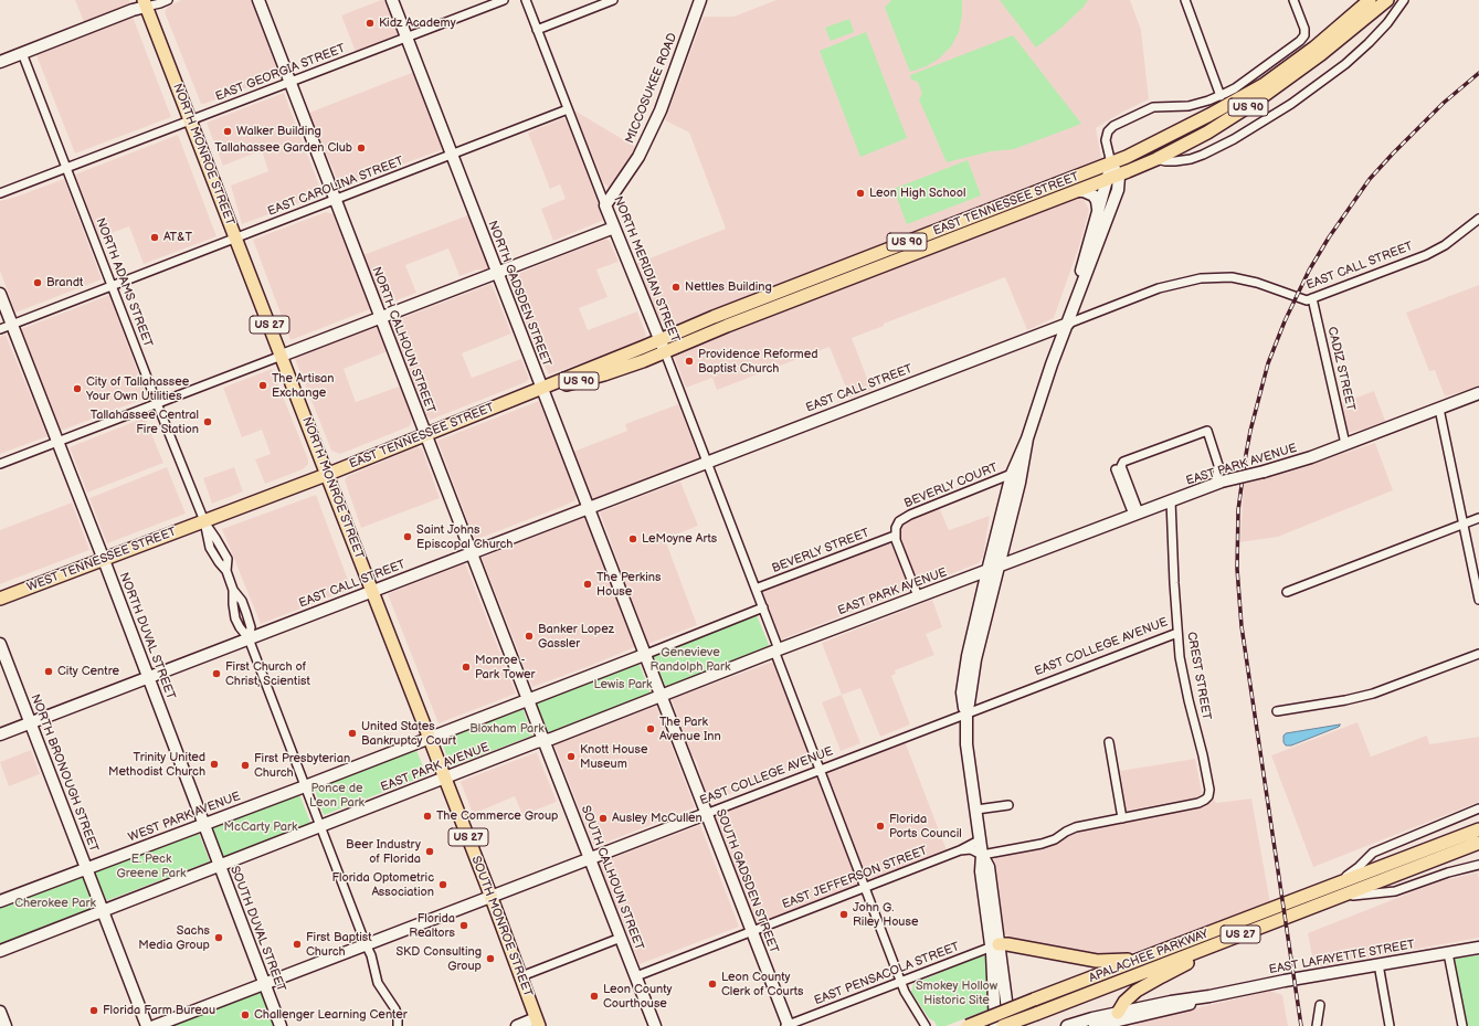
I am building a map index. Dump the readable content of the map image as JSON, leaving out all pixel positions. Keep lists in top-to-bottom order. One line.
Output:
{"streets":{"main road":["US 90","NORTH MONROE STREET","EAST TENNESSEE STREET","US 27","WEST TENNESSEE STREET","SOUTH MONROE STREET","APALACHEE PARKWAY"],"street":["EAST GEORGIA STREET","MICCOSUKEE ROAD","EAST CAROLINA STREET","EAST CALL STREET","NORTH MERIDIAN STREET","NORTH ADAMS STREET","NORTH GADSDEN STREET","NORTH CALHOUN STREET","CADIZ STREET","EAST PARK AVENUE","BEVERLY COURT","BEVERLY STREET","NORTH DUVAL STREET","EAST COLLEGE AVENUE","CREST STREET","NORTH BRONOUGH STREET","WEST PARK AVENUE","SOUTH CALHOUN STREET","EAST JEFFERSON STREET","SOUTH GADSDEN STREET","SOUTH DUVAL STREET","EAST LAFAYETTE STREET","EAST PENSACOLA STREET"]},"crossings":[["EAST GEORGIA STREET","NORTH MONROE STREET"],["EAST GEORGIA STREET","NORTH ADAMS STREET"],["EAST GEORGIA STREET","NORTH GADSDEN STREET"],["EAST GEORGIA STREET","NORTH CALHOUN STREET"],["MICCOSUKEE ROAD","NORTH MERIDIAN STREET"],["NORTH MONROE STREET","EAST CAROLINA STREET"],["NORTH MONROE STREET","EAST TENNESSEE STREET"],["NORTH MONROE STREET","EAST CALL STREET"],["NORTH MONROE STREET","EAST PARK AVENUE"],["NORTH MONROE STREET","SOUTH MONROE STREET"],["EAST CAROLINA STREET","NORTH MERIDIAN STREET"],["EAST CAROLINA STREET","NORTH ADAMS STREET"],["EAST CAROLINA STREET","NORTH GADSDEN STREET"],["EAST CAROLINA STREET","NORTH CALHOUN STREET"],["EAST CAROLINA STREET","NORTH DUVAL STREET"],["EAST TENNESSEE STREET","NORTH MERIDIAN STREET"],["EAST TENNESSEE STREET","NORTH ADAMS STREET"],["EAST TENNESSEE STREET","NORTH GADSDEN STREET"],["EAST TENNESSEE STREET","NORTH CALHOUN STREET"],["EAST TENNESSEE STREET","WEST TENNESSEE STREET"],["EAST CALL STREET","NORTH MERIDIAN STREET"],["EAST CALL STREET","NORTH ADAMS STREET"],["EAST CALL STREET","NORTH GADSDEN STREET"],["EAST CALL STREET","NORTH CALHOUN STREET"],["EAST CALL STREET","CADIZ STREET"],["EAST CALL STREET","NORTH DUVAL STREET"],["EAST CALL STREET","NORTH BRONOUGH STREET"],["NORTH MERIDIAN STREET","EAST PARK AVENUE"],["NORTH MERIDIAN STREET","BEVERLY STREET"],["NORTH MERIDIAN STREET","EAST COLLEGE AVENUE"],["NORTH MERIDIAN STREET","EAST JEFFERSON STREET"],["NORTH MERIDIAN STREET","EAST PENSACOLA STREET"],["NORTH ADAMS STREET","EAST PARK AVENUE"],["NORTH ADAMS STREET","WEST TENNESSEE STREET"],["NORTH ADAMS STREET","EAST COLLEGE AVENUE"],["NORTH ADAMS STREET","WEST PARK AVENUE"],["NORTH GADSDEN STREET","EAST PARK AVENUE"],["NORTH GADSDEN STREET","SOUTH GADSDEN STREET"],["NORTH CALHOUN STREET","EAST PARK AVENUE"],["NORTH CALHOUN STREET","SOUTH CALHOUN STREET"],["CADIZ STREET","EAST PARK AVENUE"],["EAST PARK AVENUE","CREST STREET"],["EAST PARK AVENUE","SOUTH CALHOUN STREET"],["EAST PARK AVENUE","SOUTH GADSDEN STREET"],["EAST PARK AVENUE","SOUTH MONROE STREET"],["BEVERLY COURT","BEVERLY STREET"],["WEST TENNESSEE STREET","NORTH DUVAL STREET"],["NORTH DUVAL STREET","WEST PARK AVENUE"],["NORTH DUVAL STREET","SOUTH DUVAL STREET"],["EAST COLLEGE AVENUE","CREST STREET"],["EAST COLLEGE AVENUE","SOUTH CALHOUN STREET"],["EAST COLLEGE AVENUE","SOUTH GADSDEN STREET"],["EAST COLLEGE AVENUE","SOUTH MONROE STREET"],["EAST COLLEGE AVENUE","SOUTH DUVAL STREET"],["NORTH BRONOUGH STREET","WEST PARK AVENUE"],["SOUTH CALHOUN STREET","EAST JEFFERSON STREET"],["EAST JEFFERSON STREET","SOUTH GADSDEN STREET"],["SOUTH GADSDEN STREET","EAST PENSACOLA STREET"]],"parks":["Genevieve Randolph Park","Lewis Park","Bloxham Park","Ponce de Leon Park","McCarty Park","E. Peck Greene Park","Cherokee Park","Smokey Hollow Historic Site"],"places":["Kidz Academy","Walker Building","Tallahassee Garden Club","Leon High School","AT&T","Brandt","Nettles Building","Providence Reformed Baptist Church","The Artisan Exchange","City of Tallahassee Your Own Utilities","Tallahassee Central Fire Station","Saint Johns Episcopal Church","LeMoyne Arts","The Perkins House","Banker Lopez Gassler","Monroe - Park Tower","City Centre","First Church of Christ, Scientist","The Park Avenue Inn","United States Bankruptcy Court","Knott House Museum","Trinity United Methodist Church","First Presbyterian Church","The Commerce Group","Ausley McCullen","Florida Ports Council","Beer Industry of Florida","Florida Optometric Association","John G. Riley House","Florida Realtors","Sachs Media Group","First Baptist Church","SKD Consulting Group","Leon County Clerk of Courts","Leon County Courthouse","Florida Farm Bureau","Challenger Learning Center"]}
